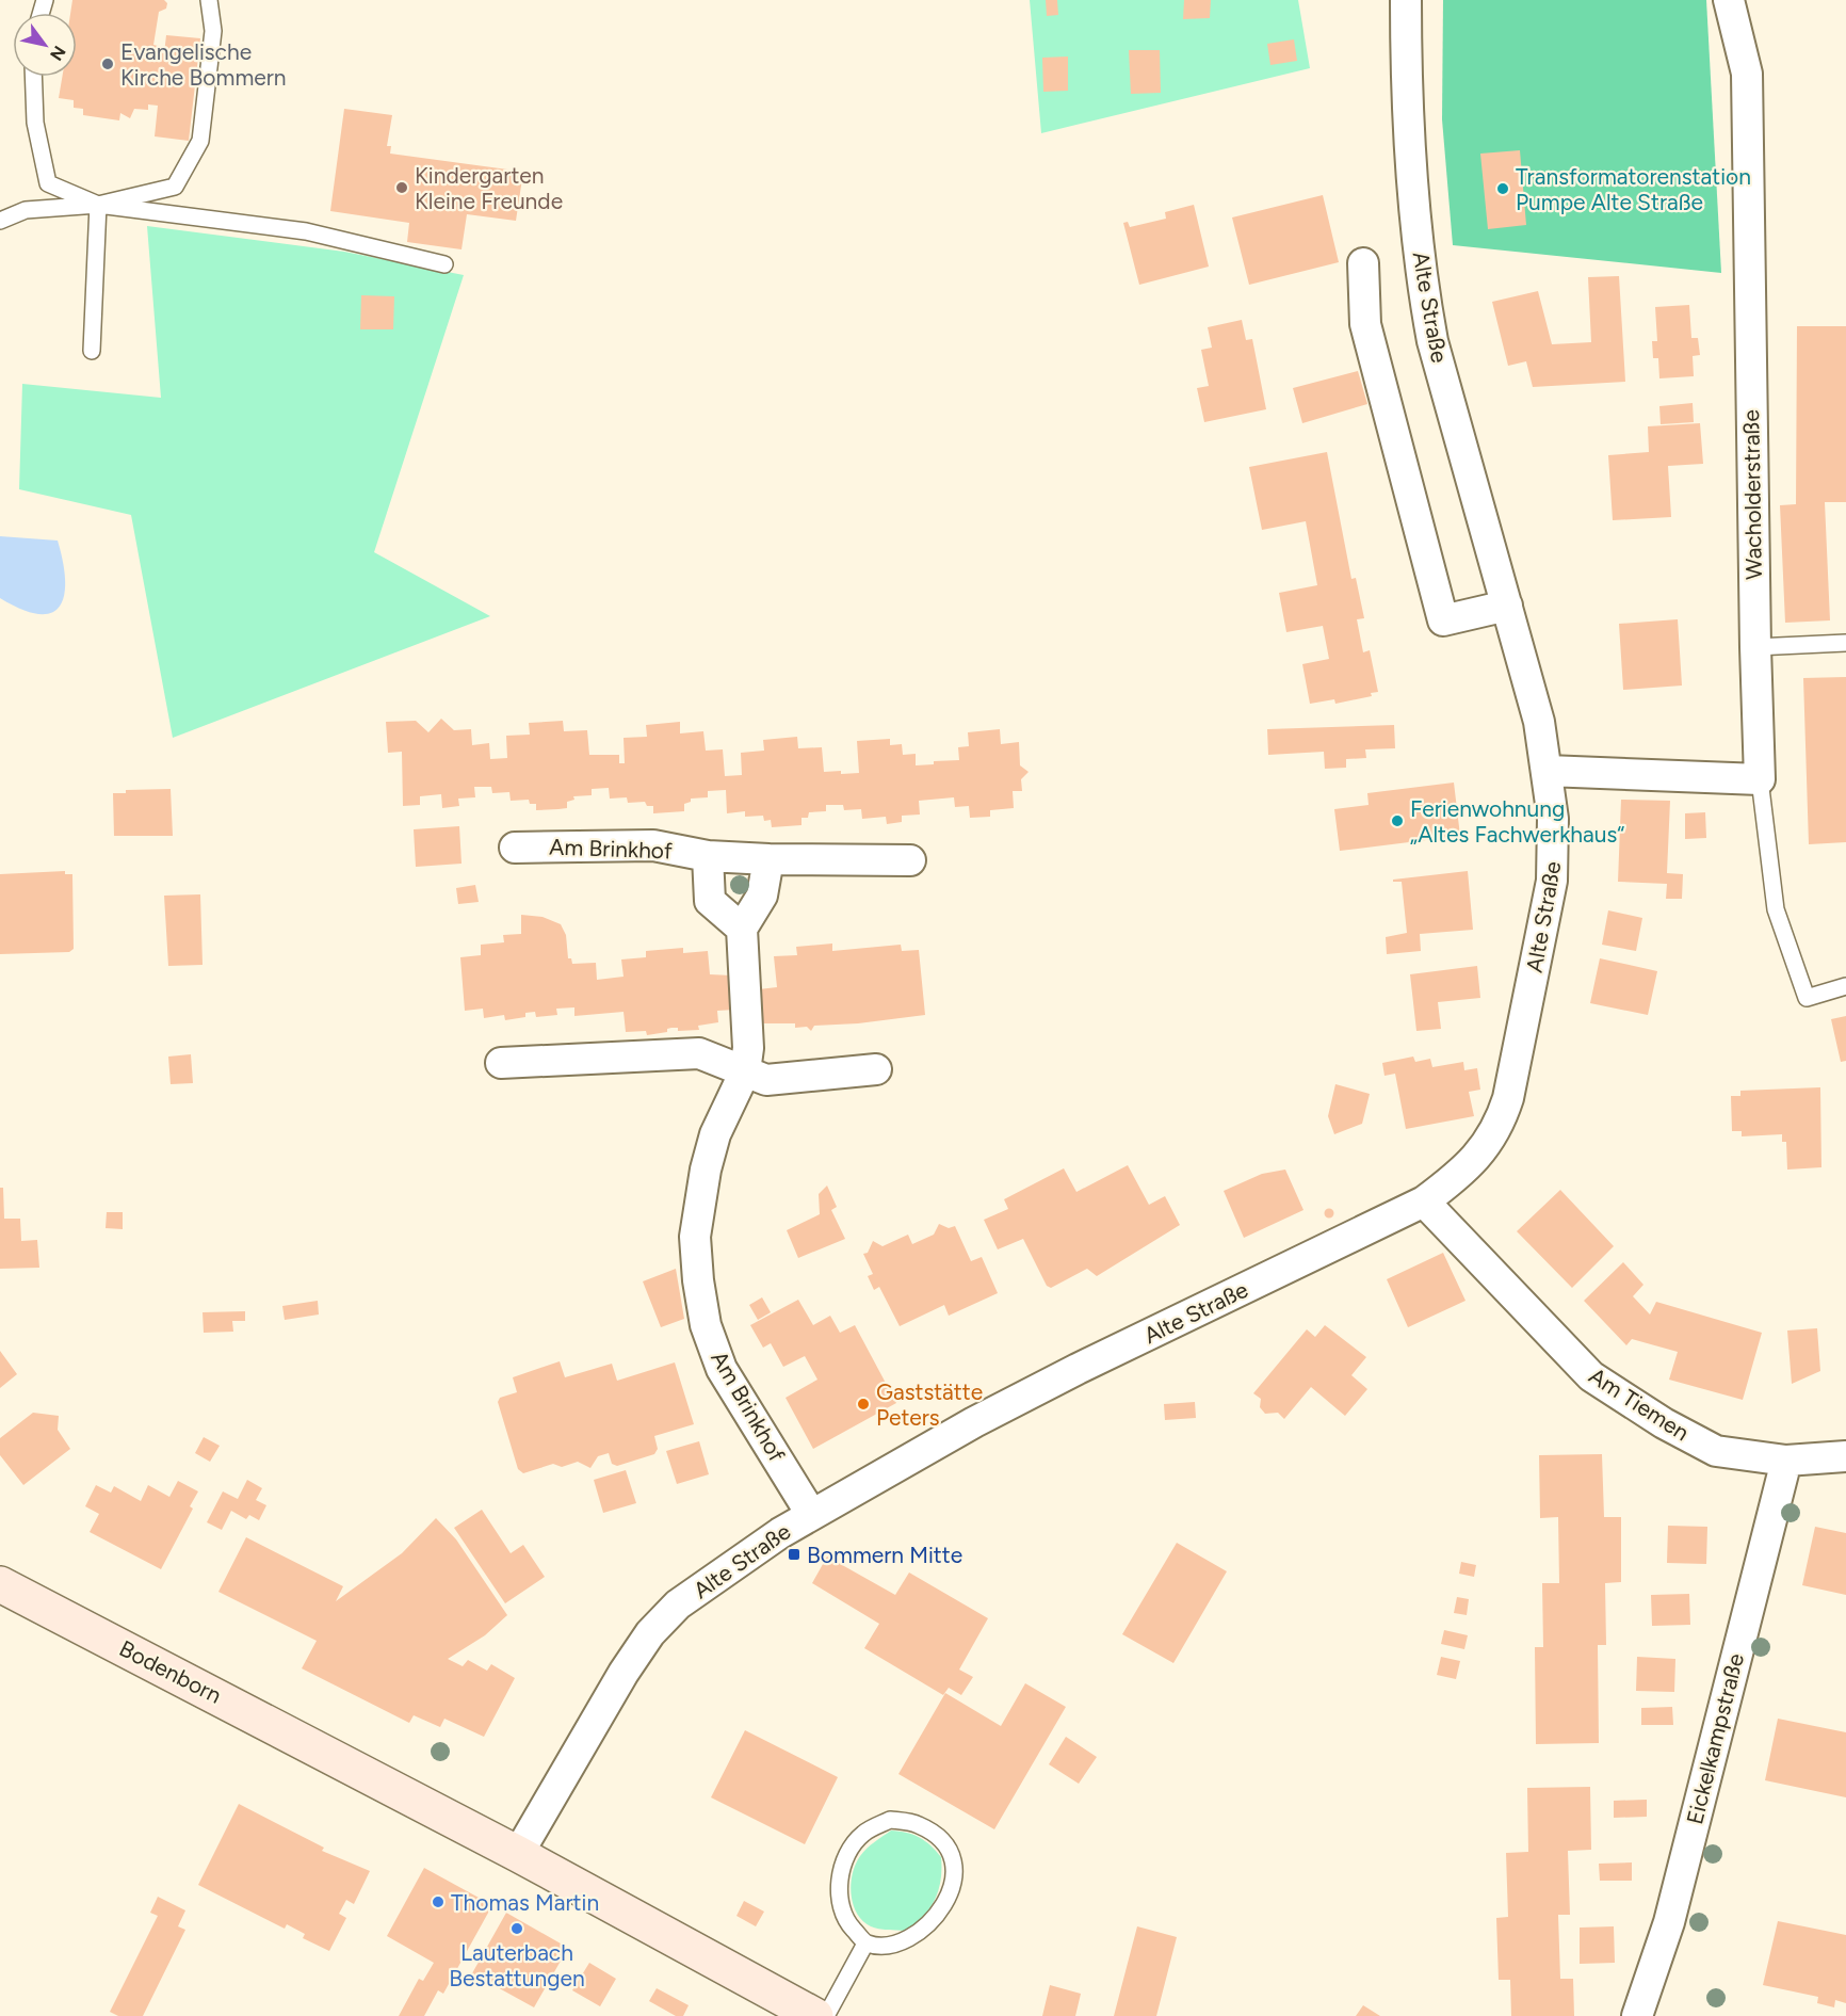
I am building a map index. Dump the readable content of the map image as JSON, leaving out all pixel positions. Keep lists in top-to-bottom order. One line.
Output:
{"streets":{"main road":["Bodenborn"],"street":["Alte Straße","Wacholderstraße","Am Brinkhof","Am Tiemen","Eickelkampstraße"]},"crossings":[["Alte Straße","Am Brinkhof"],["Alte Straße","Am Tiemen"],["Alte Straße","Bodenborn"],["Am Tiemen","Eickelkampstraße"]],"places":{"other":["Evangelische Kirche Bommern","Kindergarten Kleine Freunde","Transformatorenstation Pumpe Alte Straße","Ferienwohnung „Altes Fachwerkhaus“","Gaststätte Peters","Thomas Martin","Lauterbach Bestattungen"],"transit":["Bommern Mitte"]},"north":"bottom right"}
